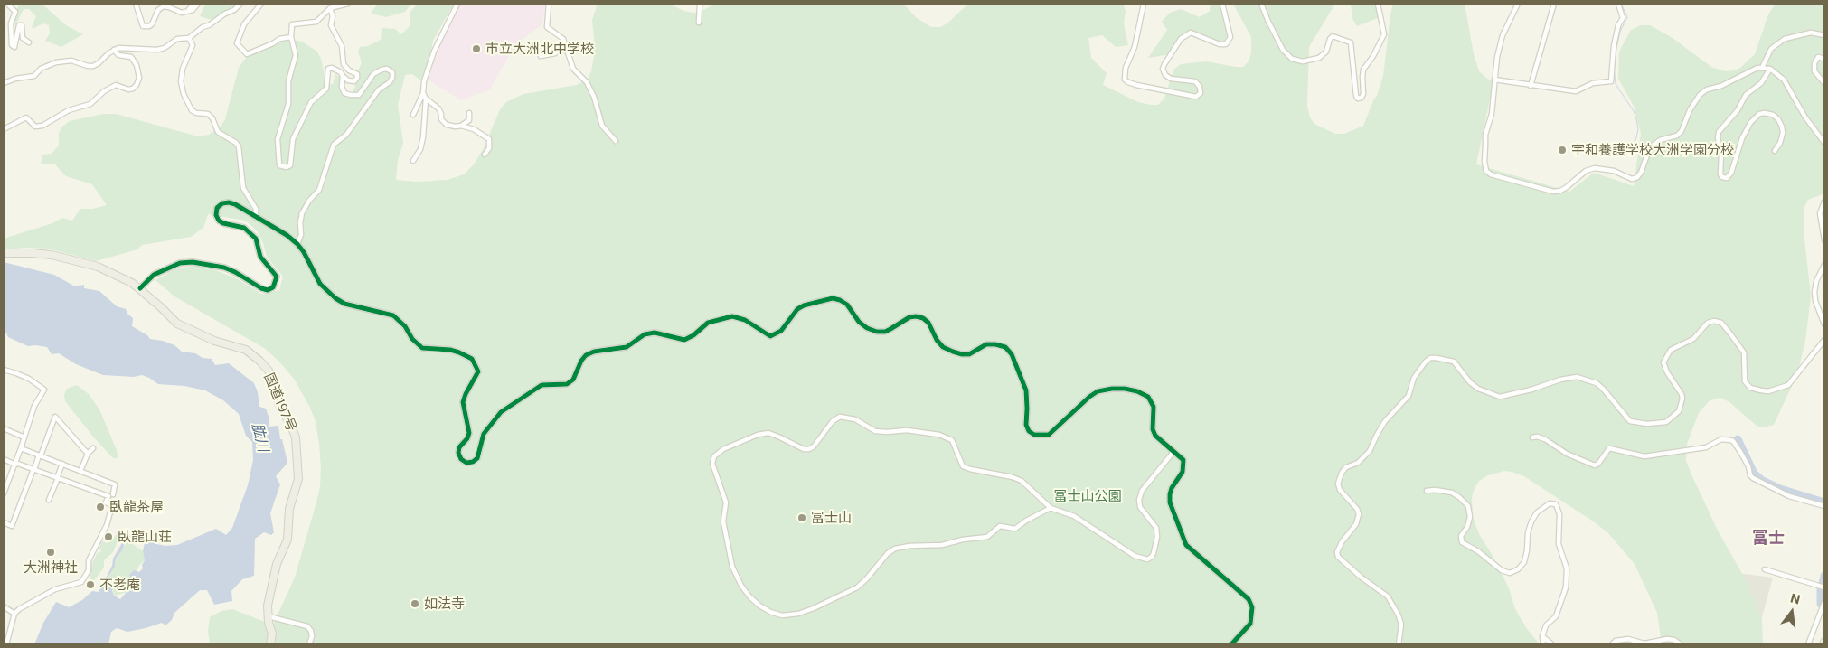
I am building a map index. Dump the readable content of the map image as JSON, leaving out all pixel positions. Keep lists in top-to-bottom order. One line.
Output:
{"streets":{"highway":["国道197号"]},"districts":["冨士"],"water":["肱川"],"parks":["冨士山公園"],"places":["市立大洲北中学校","宇和養護学校大洲学園分校","臥龍茶屋","冨士山","臥龍山荘","大洲神社","不老庵","如法寺"],"north":"top"}
